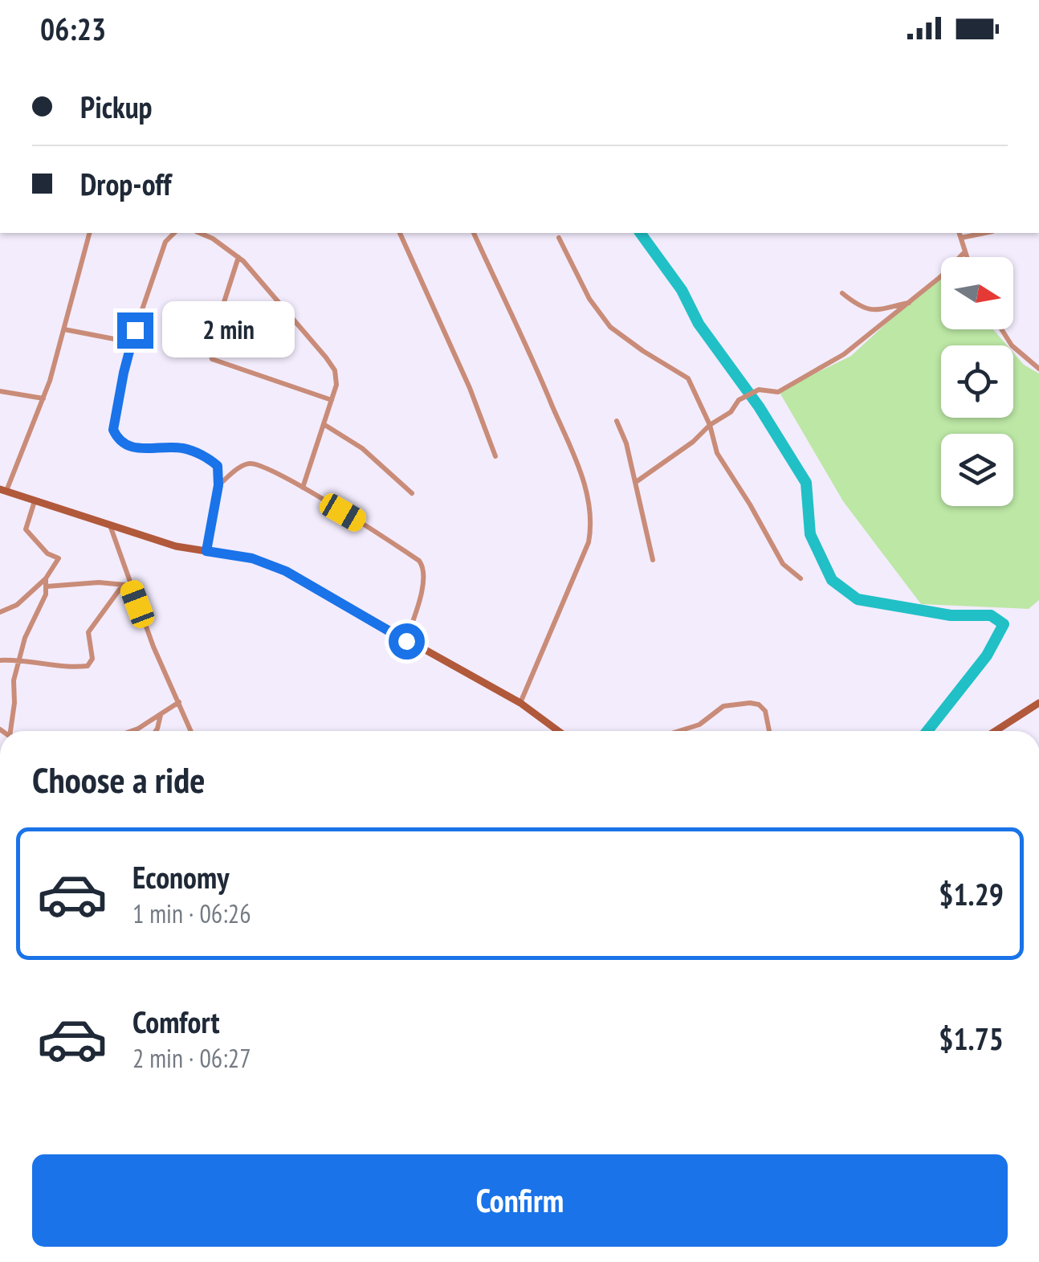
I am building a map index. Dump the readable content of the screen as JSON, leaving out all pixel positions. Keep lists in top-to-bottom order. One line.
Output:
{"north":"right","page":{"status":"06:23","banner":["Pickup","Drop-off"],"bubble":"2 min","heading":"Choose a ride","list":[{"name":"Economy","note":"1 min · 06:26","value":"$1.29"},{"name":"Comfort","note":"2 min · 06:27","value":"$1.75"}],"buttons":"Confirm"}}
